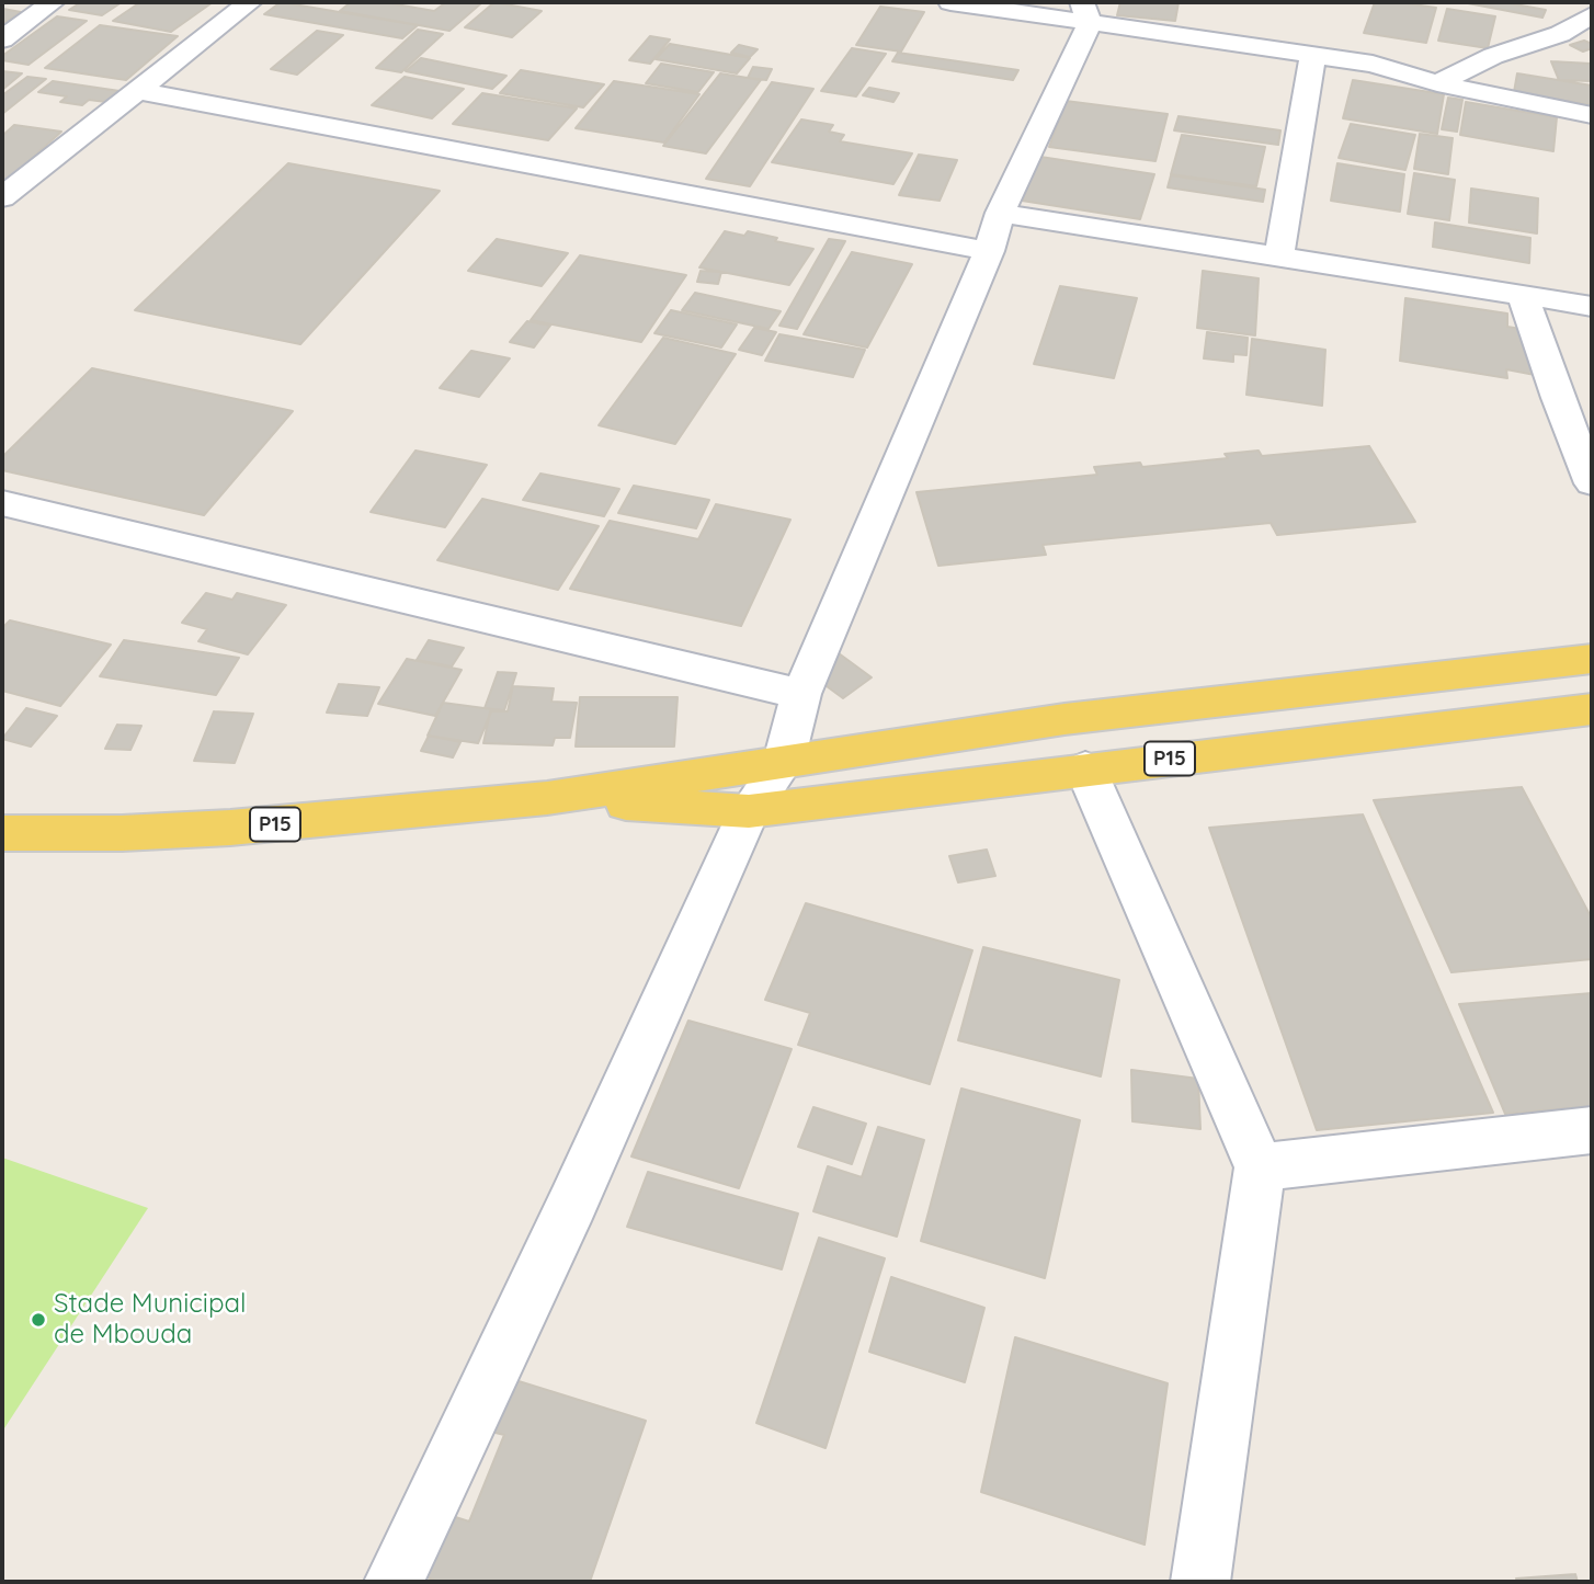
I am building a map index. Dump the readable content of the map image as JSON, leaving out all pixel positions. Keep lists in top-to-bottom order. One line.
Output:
{"streets":{"main road":["P15"]},"places":["Stade Municipal de Mbouda"]}
